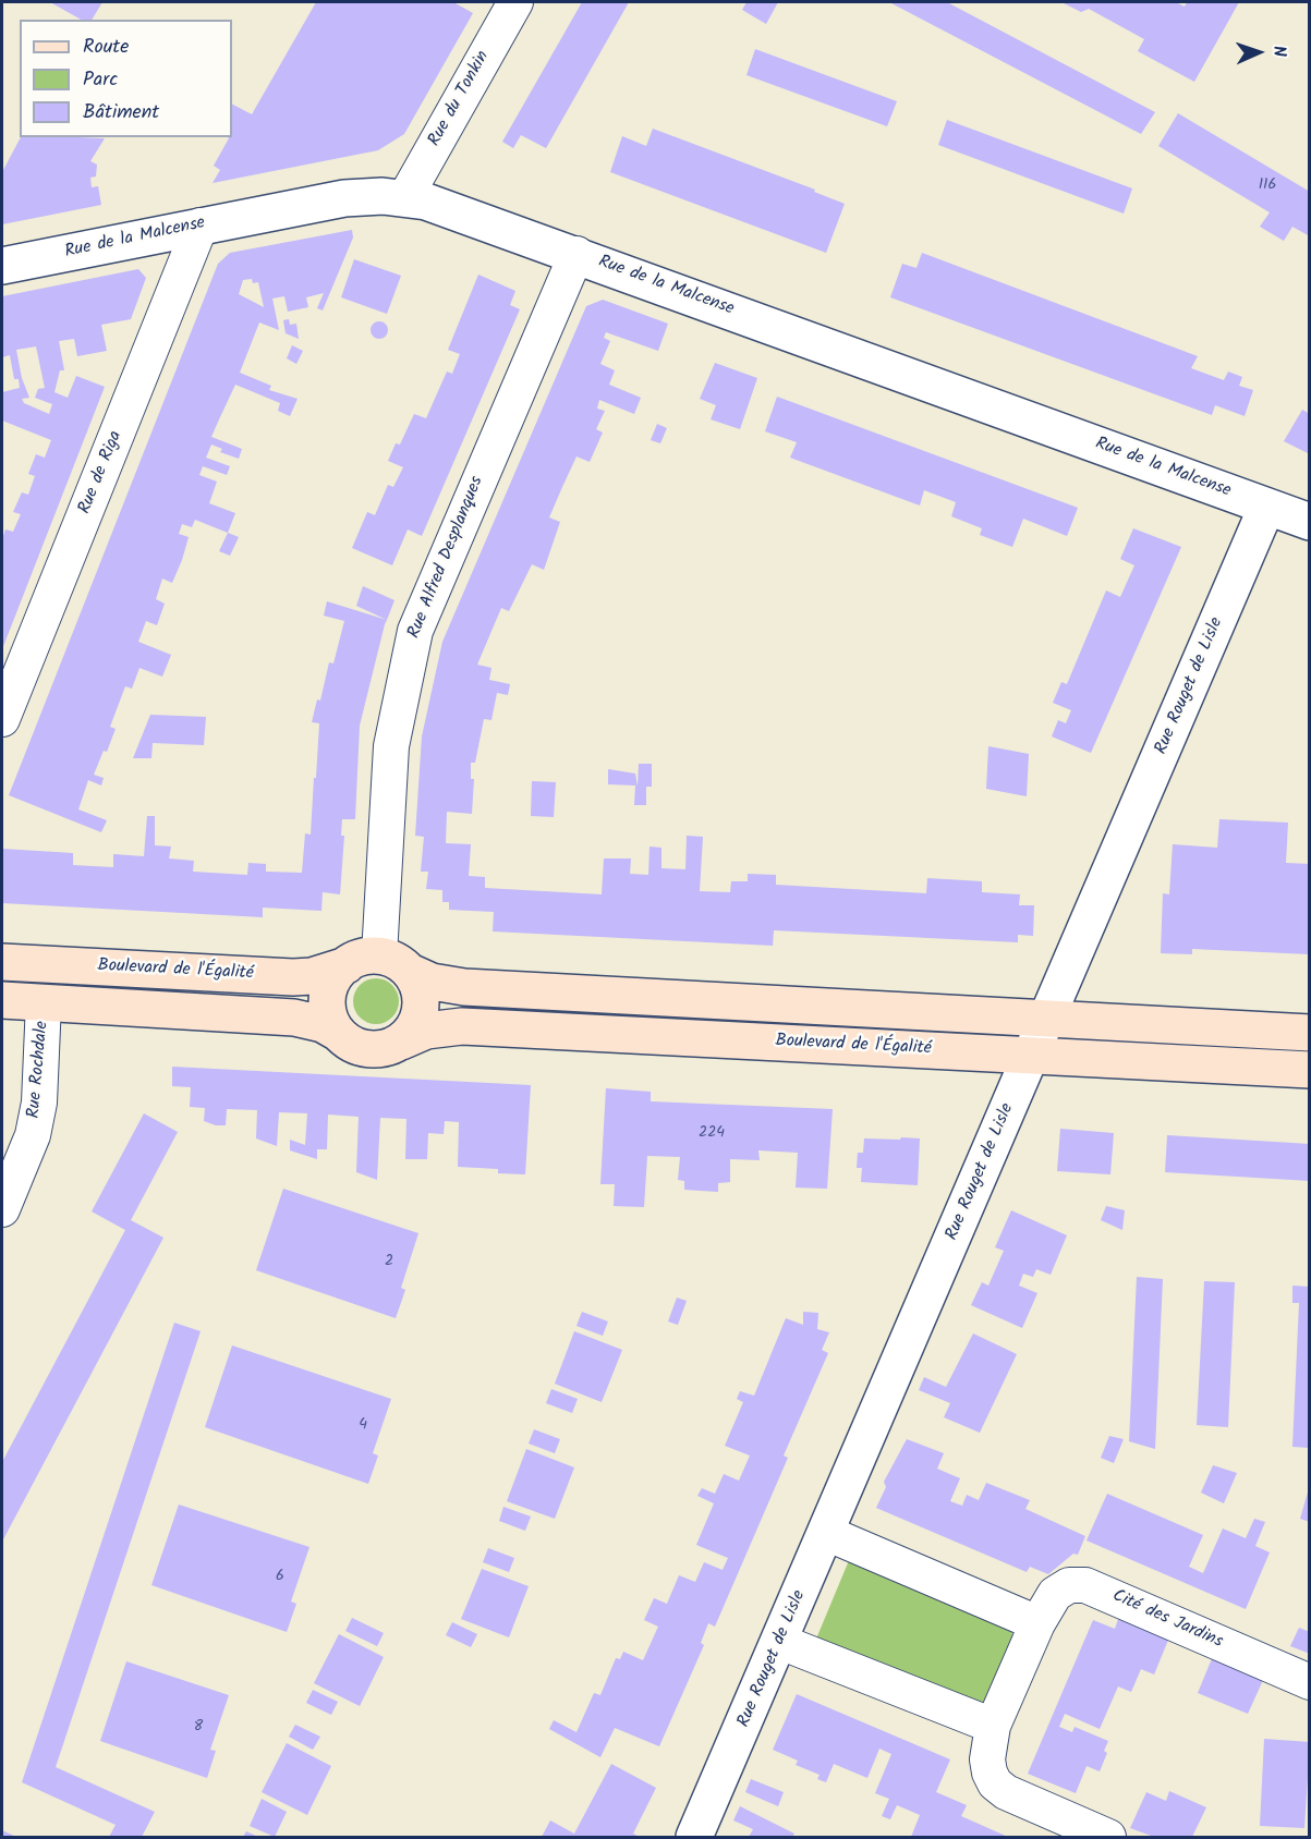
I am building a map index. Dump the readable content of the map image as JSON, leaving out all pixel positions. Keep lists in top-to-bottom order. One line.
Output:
{"streets":{"main road":["Boulevard de l'Égalité"],"street":["Rue du Tonkin","Rue de la Malcense","Rue de Riga","Rue Alfred Desplanques","Rue Rouget de Lisle","Rue Rochdale","Cité des Jardins"]},"crossings":[["Rue du Tonkin","Rue de la Malcense"],["Rue de la Malcense","Rue de Riga"],["Rue de la Malcense","Rue Alfred Desplanques"],["Rue de la Malcense","Rue Rouget de Lisle"],["Rue Alfred Desplanques","Boulevard de l'Égalité"],["Rue Rouget de Lisle","Boulevard de l'Égalité"]],"house_numbers":["116","224","2","4","6","8"],"legend":["Route","Parc","Bâtiment"],"north":"right"}
